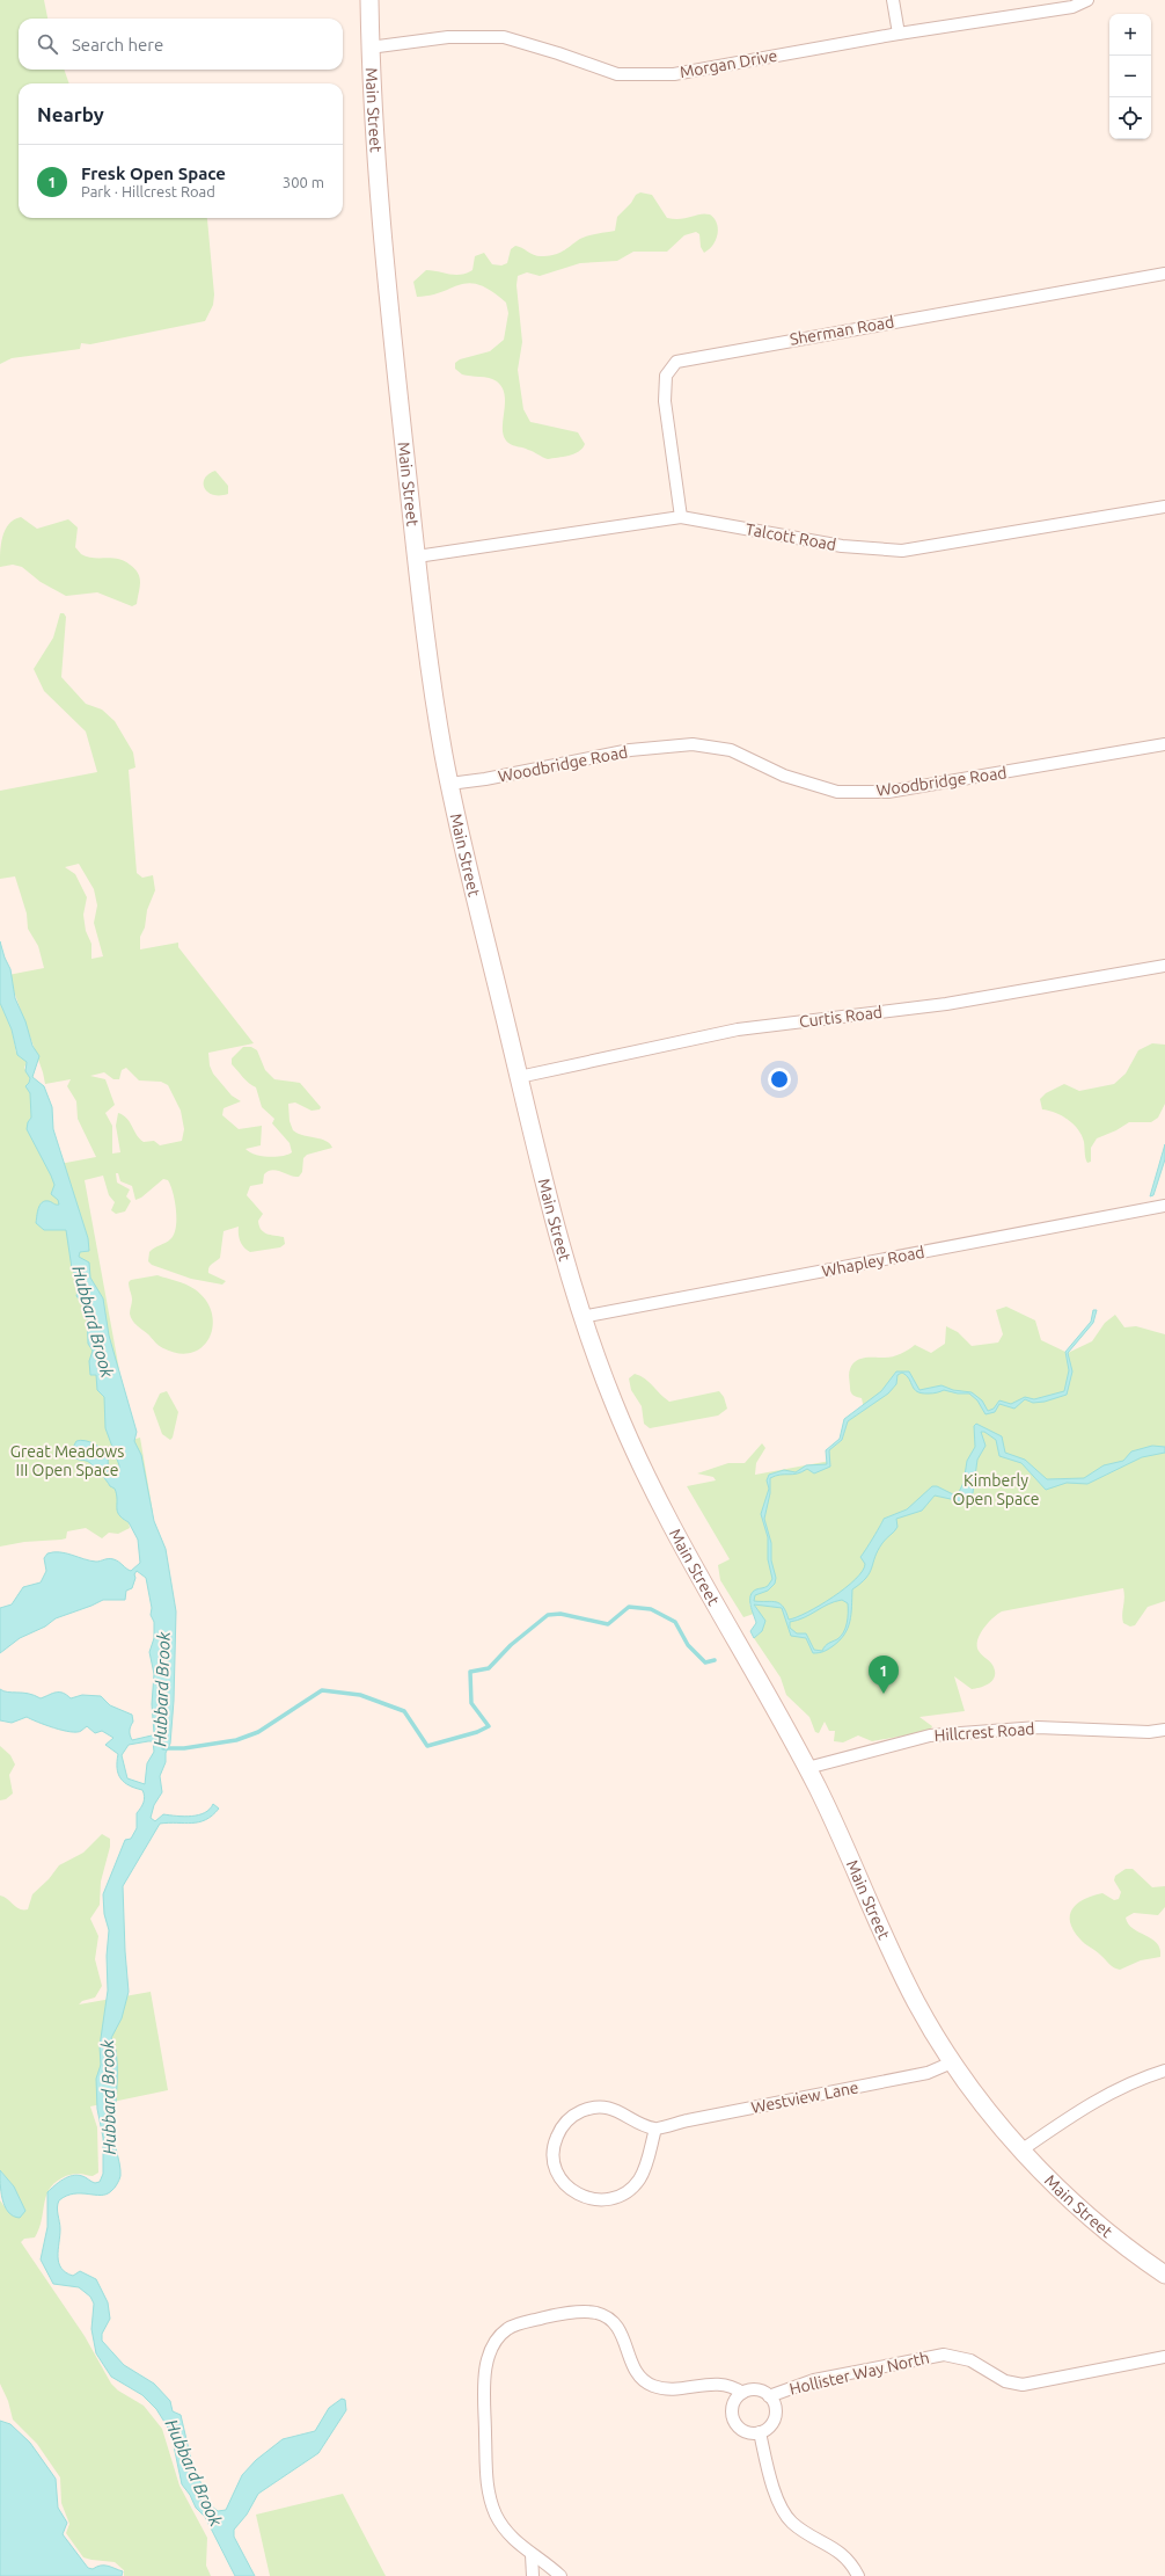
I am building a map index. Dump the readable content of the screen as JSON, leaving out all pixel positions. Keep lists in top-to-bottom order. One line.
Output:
{"streets":{"main road":["Main Street"],"street":["Morgan Drive","Sherman Road","Talcott Road","Woodbridge Road","Curtis Road","Whapley Road","Hillcrest Road","Westview Lane","Hollister Way North"]},"crossings":[["Morgan Drive","Main Street"],["Main Street","Talcott Road"],["Main Street","Woodbridge Road"],["Main Street","Curtis Road"],["Main Street","Whapley Road"],["Main Street","Hillcrest Road"],["Main Street","Westview Lane"],["Sherman Road","Talcott Road"]],"water":["Hubbard Brook"],"parks":["Great Meadows III Open Space","Kimberly Open Space"],"page":{"map_buttons":["+","−"],"search":"Search here","heading":"Nearby","list":[{"mark":"1","name":"Fresk Open Space","note":"Park · Hillcrest Road","value":"300 m"}],"pins":"1"}}
